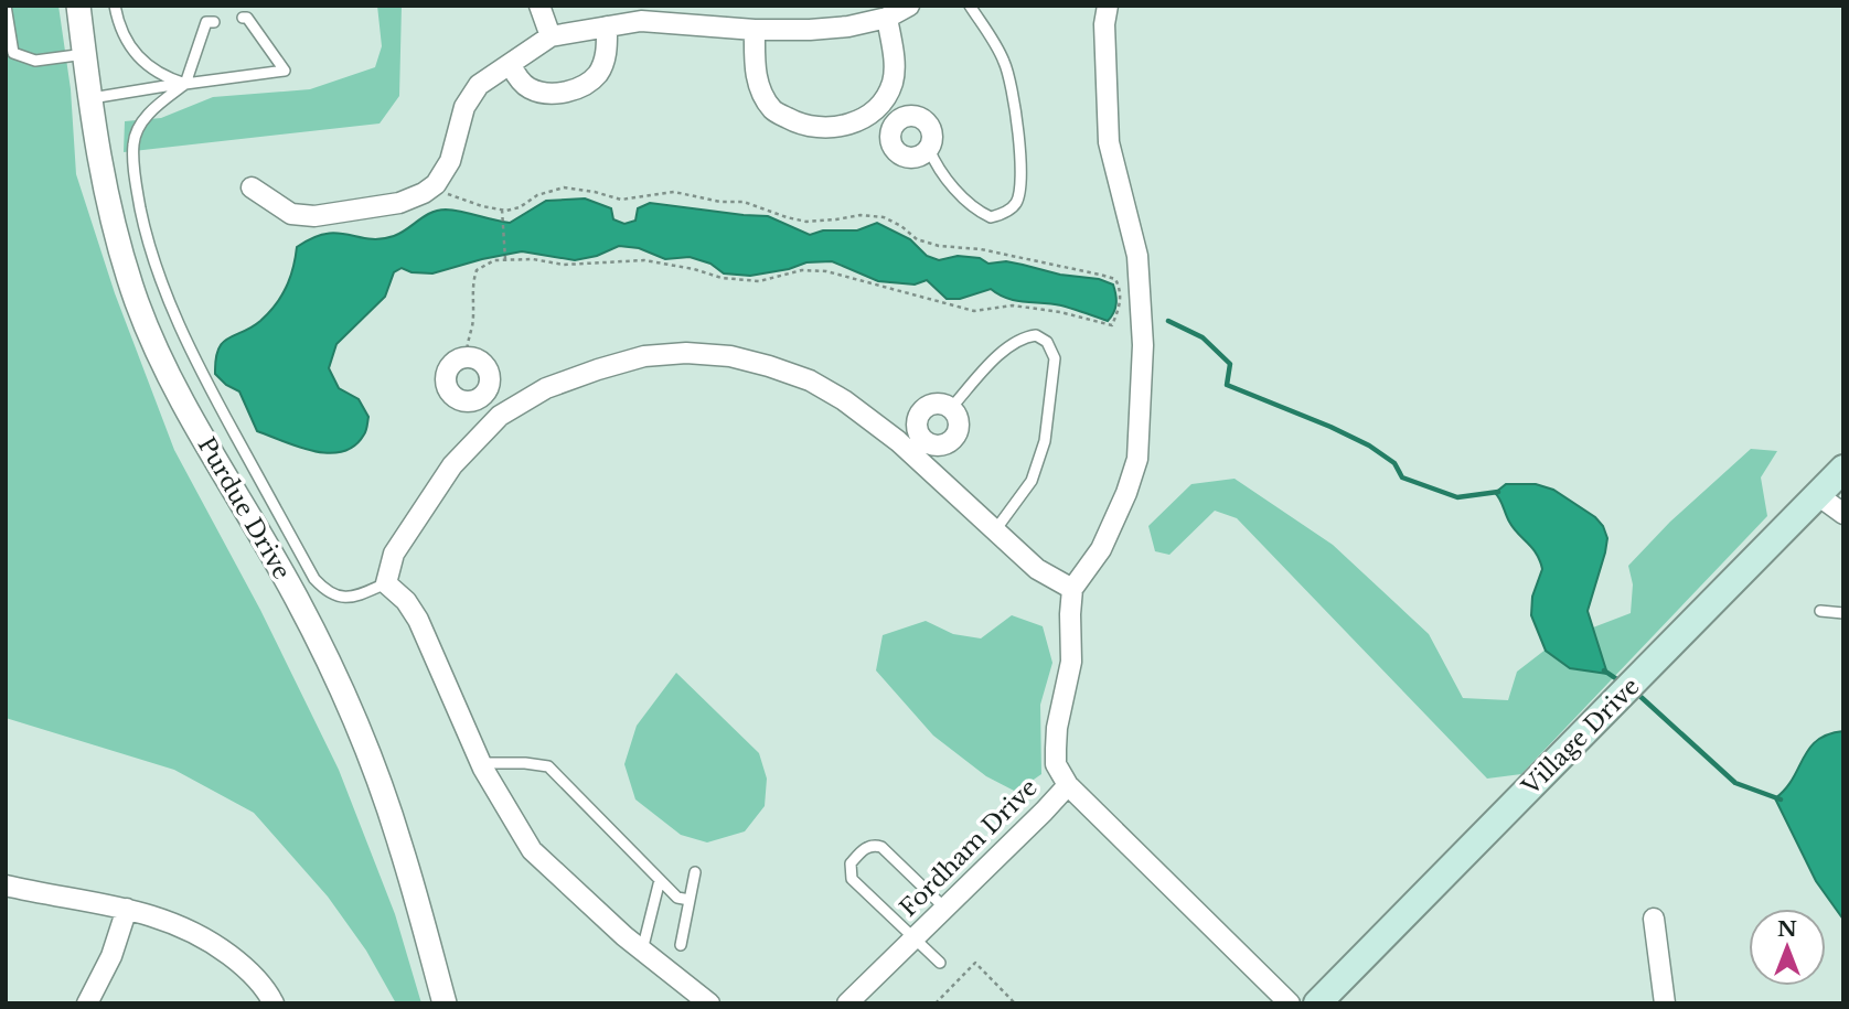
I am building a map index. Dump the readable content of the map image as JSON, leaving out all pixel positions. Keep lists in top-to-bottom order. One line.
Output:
{"streets":{"main road":["Village Drive"],"street":["Purdue Drive","Fordham Drive"]},"north":"top"}
